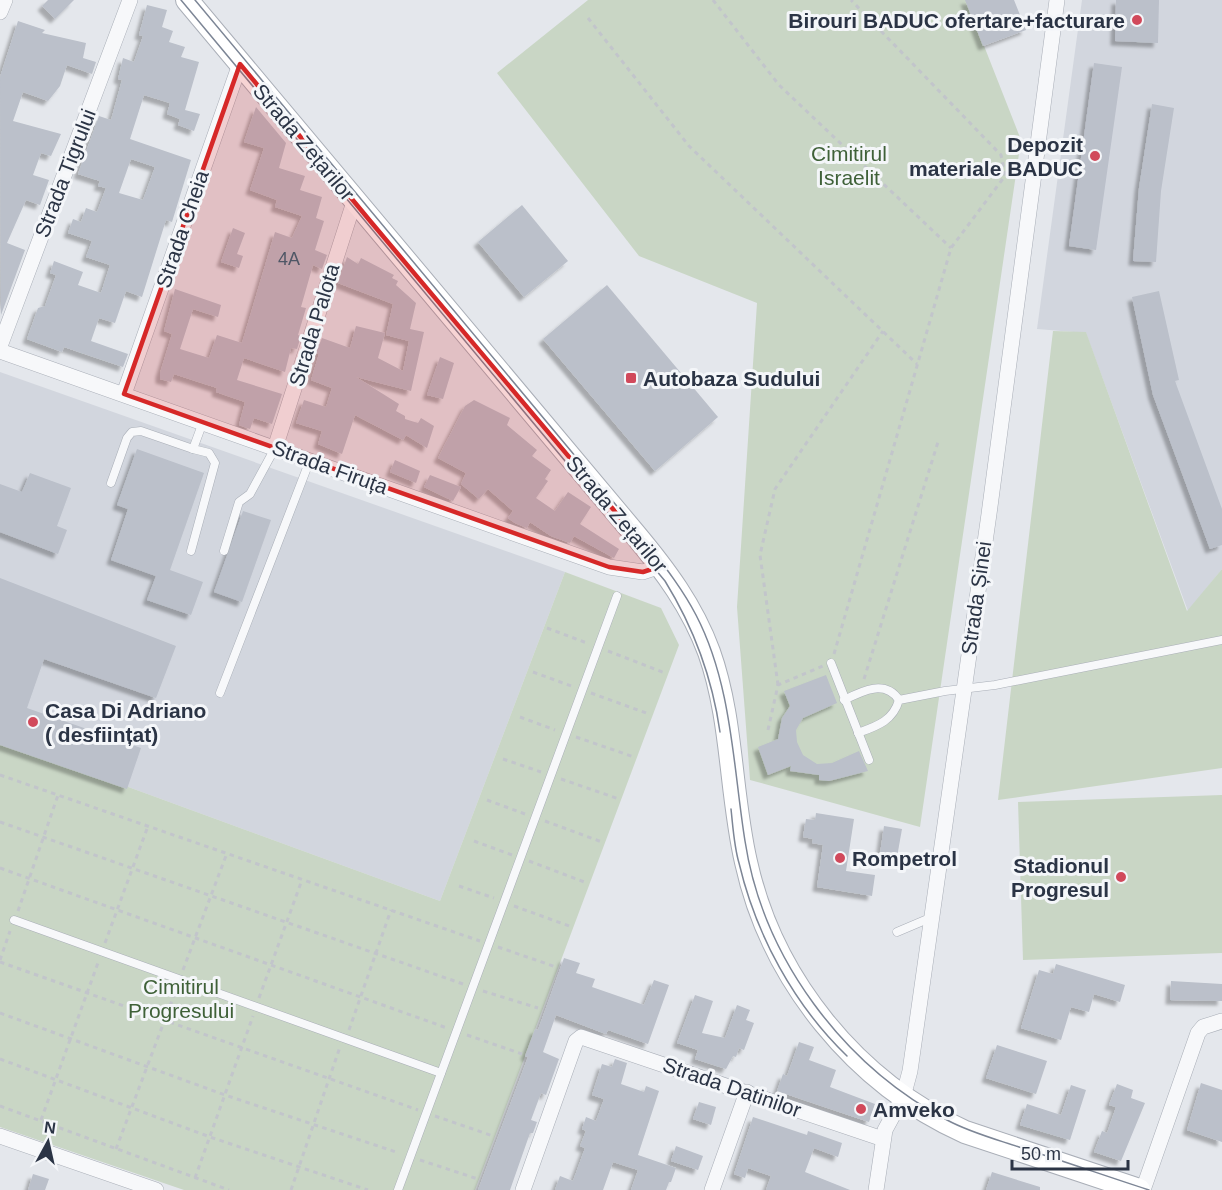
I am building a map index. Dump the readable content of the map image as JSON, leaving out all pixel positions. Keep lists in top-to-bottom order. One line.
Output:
{"streets":{"main road":["Strada Zețarilor"],"street":["Strada Tigrului","Strada Cheia","Strada Palota","Strada Firuța","Strada Șinei","Strada Datinilor"]},"crossings":[["Strada Zețarilor","Strada Cheia"],["Strada Zețarilor","Strada Palota"],["Strada Zețarilor","Strada Firuța"],["Strada Zețarilor","Strada Șinei"],["Strada Cheia","Strada Firuța"],["Strada Palota","Strada Firuța"],["Strada Șinei","Strada Datinilor"]],"parks":["Cimitirul Israelit","Cimitirul Progresului"],"places":{"other":["Birouri BADUC ofertare+facturare","Depozit materiale BADUC","Casa Di Adriano ( desființat)","Rompetrol","Stadionul Progresul","Amveko"],"transit":["Autobaza Sudului"]},"house_numbers":["4A"],"scale_bar":"50 m","north":"top"}
